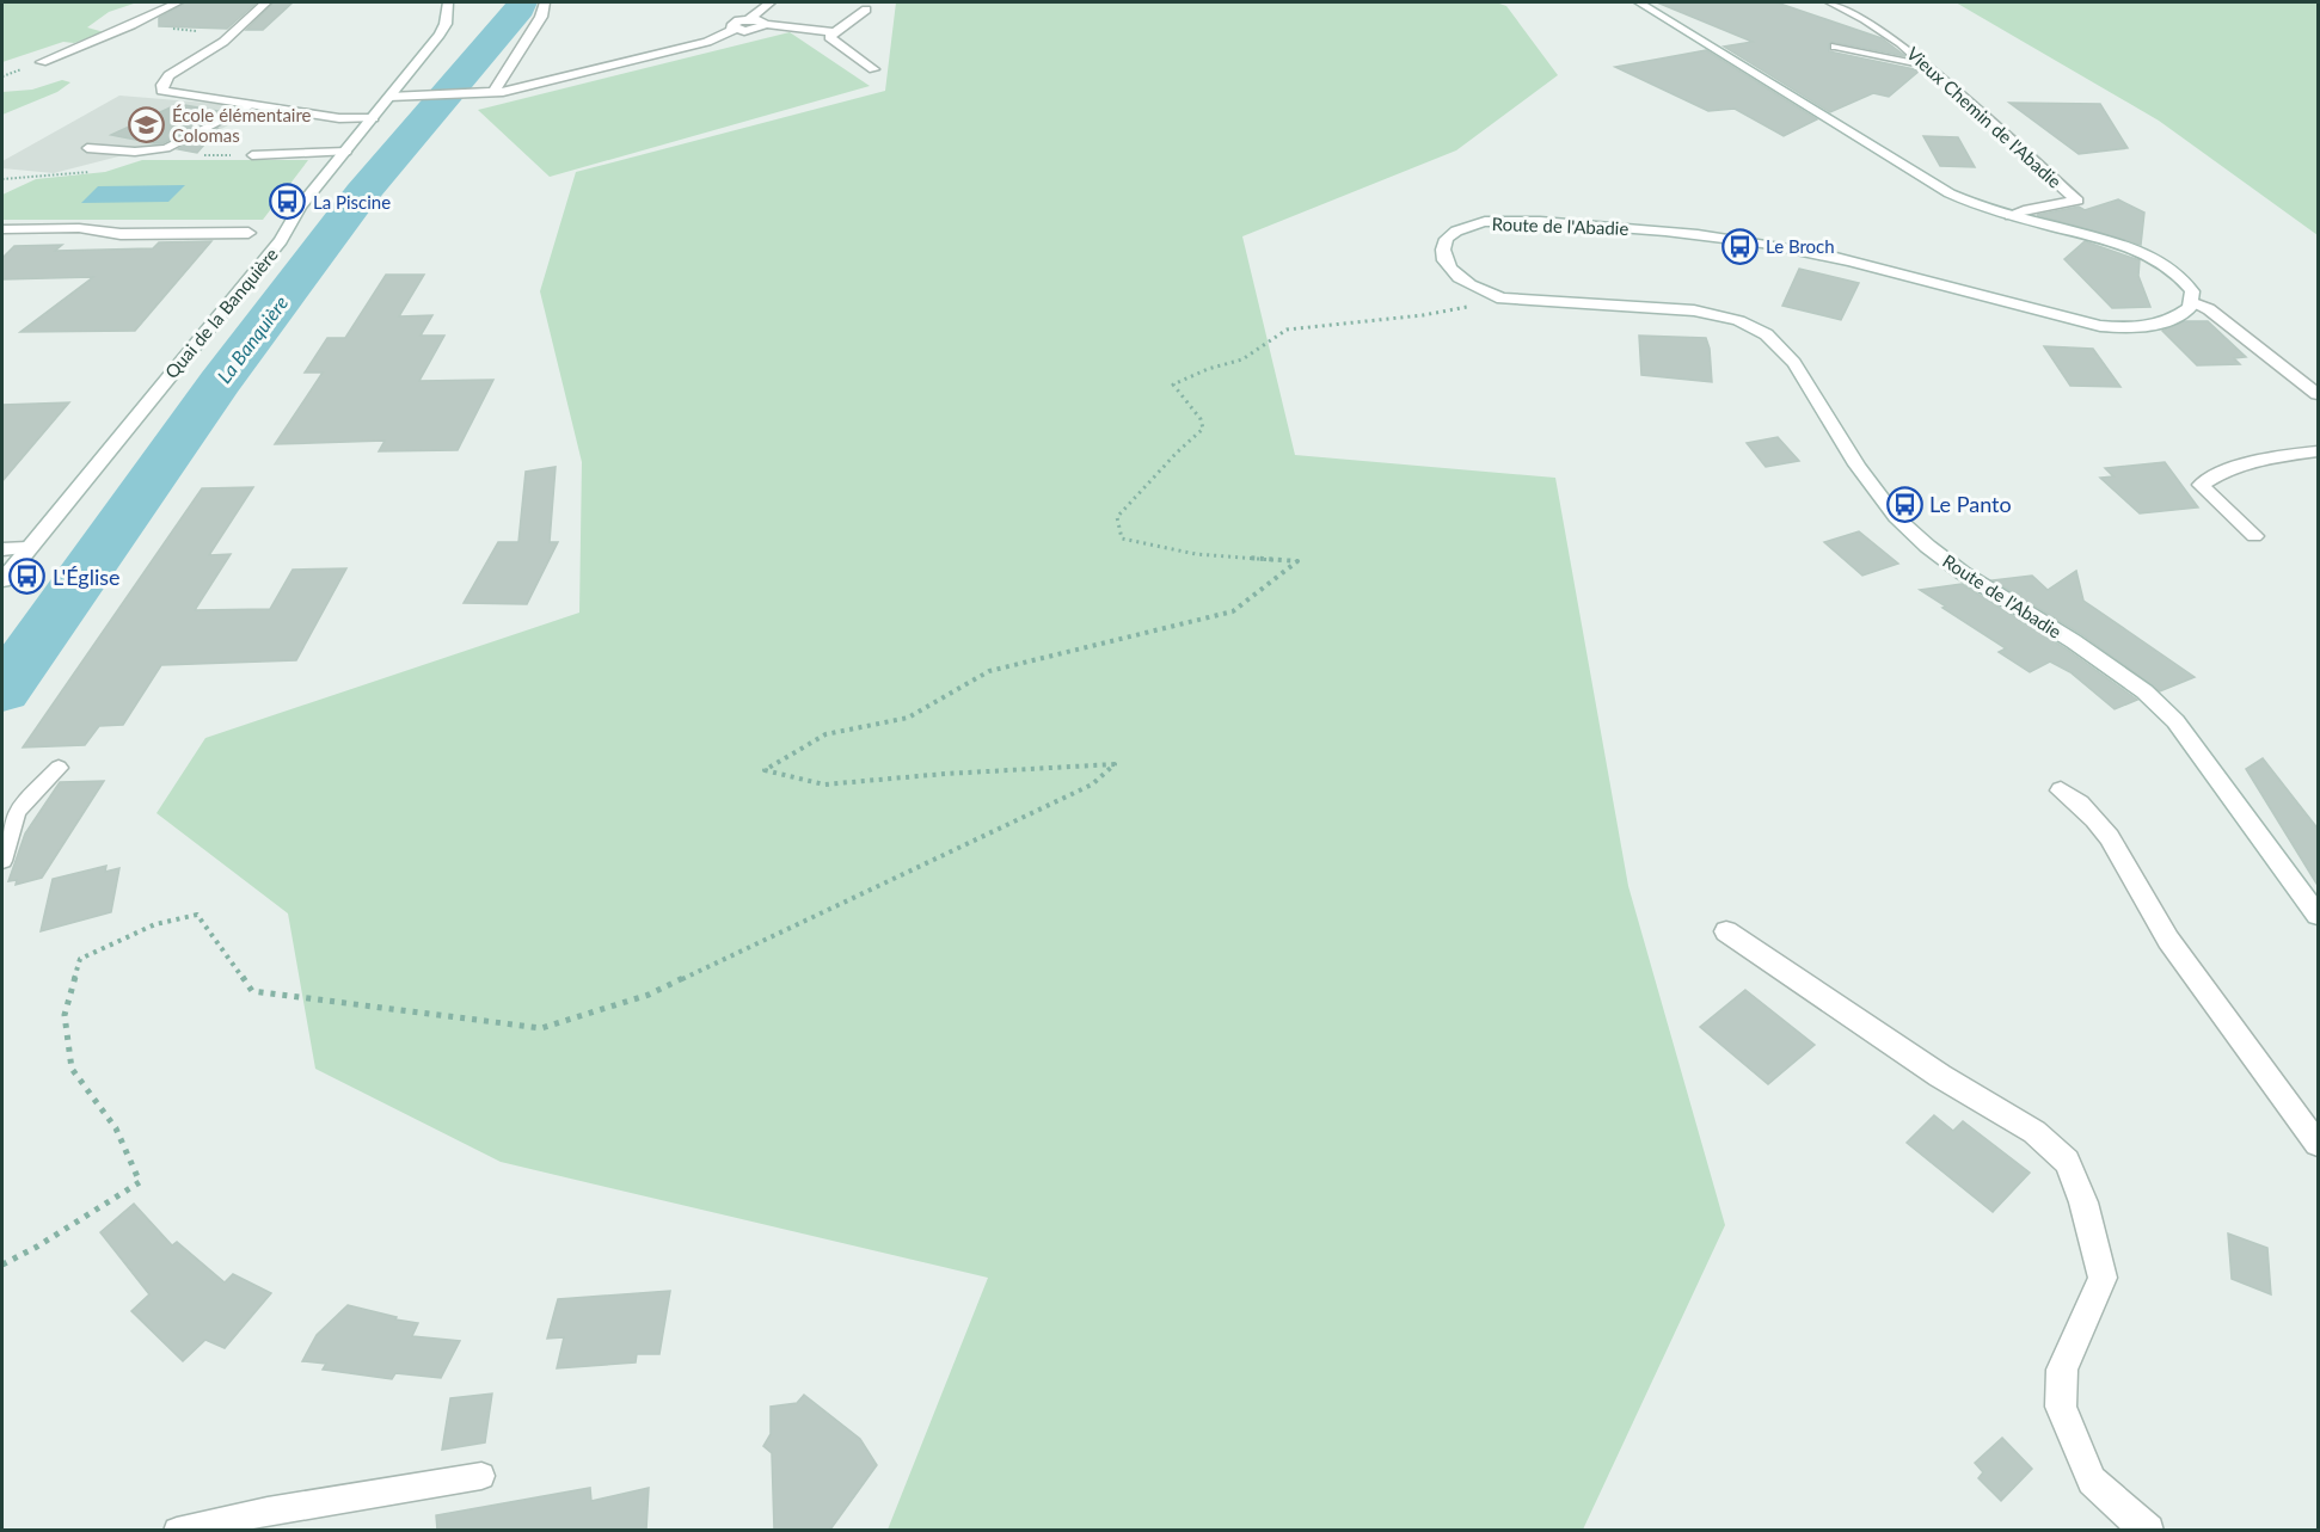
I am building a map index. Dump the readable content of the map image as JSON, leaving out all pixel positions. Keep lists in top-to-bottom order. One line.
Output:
{"streets":{"street":["Vieux Chemin de l'Abadie","Route de l'Abadie","Quai de la Banquière"]},"water":["La Banquière"],"places":{"school or university":["École élémentaire Colomas"],"bus stop":["La Piscine","Le Broch","Le Panto","L'Église"]}}
